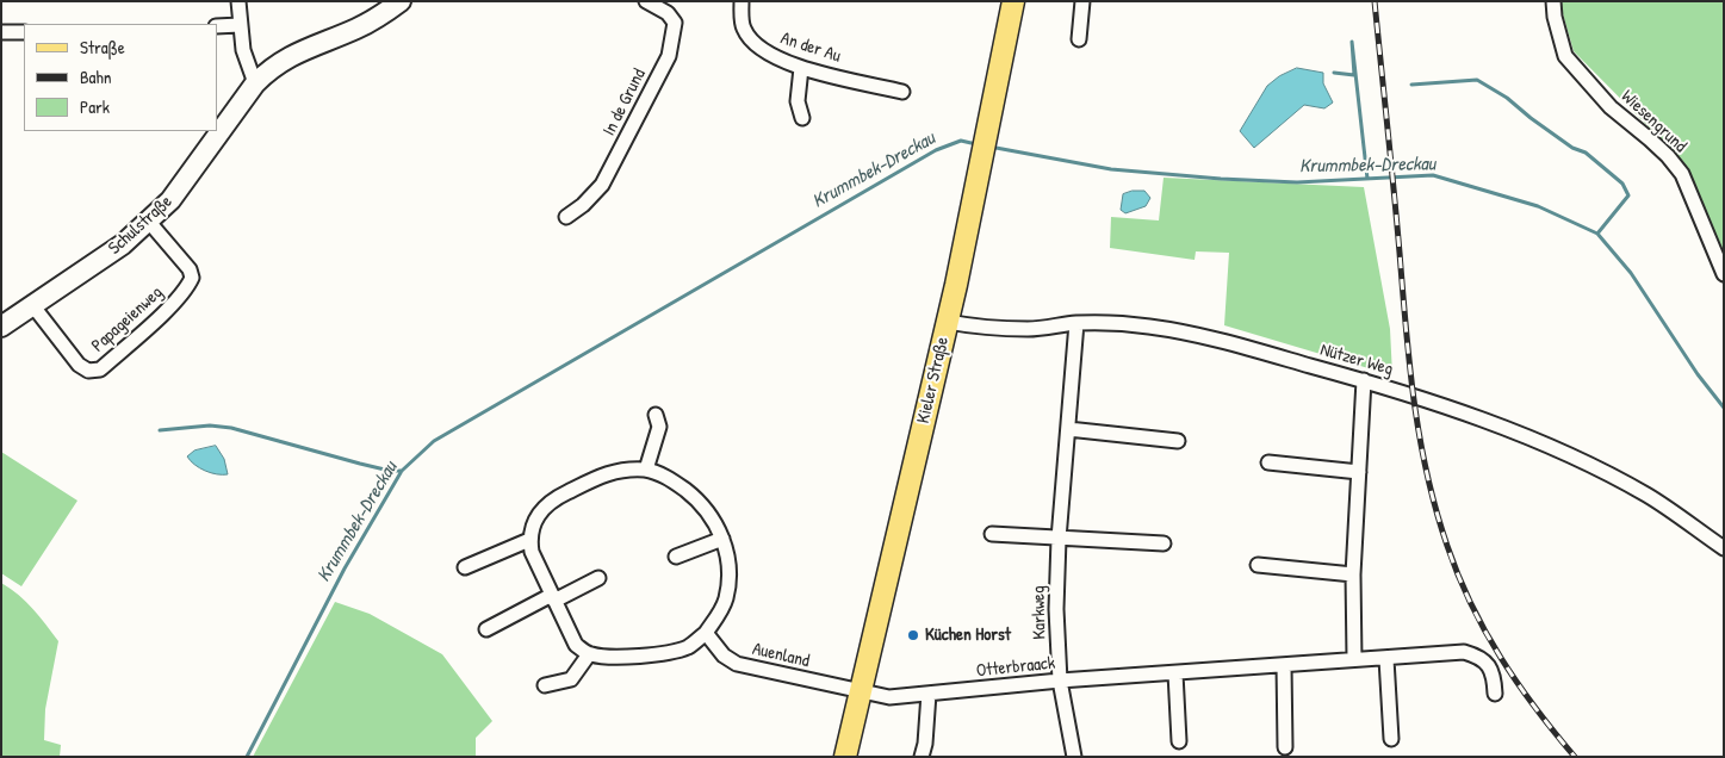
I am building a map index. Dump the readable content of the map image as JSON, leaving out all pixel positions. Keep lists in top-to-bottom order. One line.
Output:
{"streets":{"main road":["Kieler Straße"],"street":["An der Au","In de Grund","Wiesengrund","Schulstraße","Papageienweg","Nützer Weg","Karkweg","Auenland","Otterbraack"]},"crossings":[["Schulstraße","Papageienweg"],["Nützer Weg","Kieler Straße"],["Nützer Weg","Karkweg"],["Kieler Straße","Auenland"],["Kieler Straße","Otterbraack"],["Karkweg","Otterbraack"],["Auenland","Otterbraack"]],"water":["Krummbek-Dreckau"],"places":["Küchen Horst"],"legend":["Straße","Bahn","Park"]}
